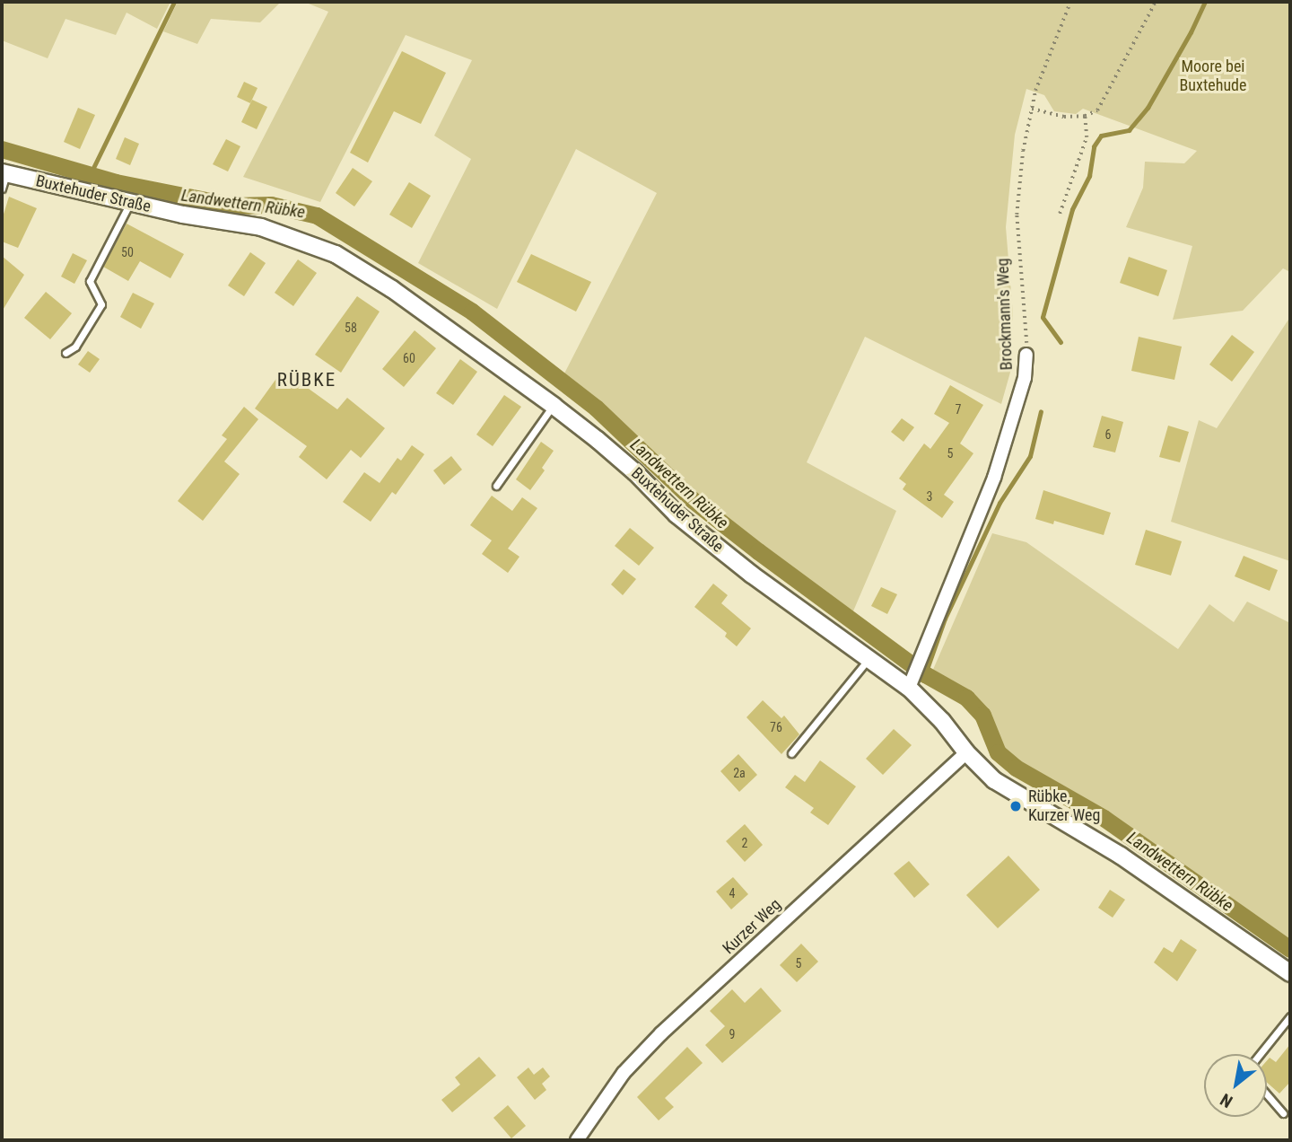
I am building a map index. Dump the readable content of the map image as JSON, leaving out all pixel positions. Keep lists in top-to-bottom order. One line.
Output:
{"streets":{"street":["Buxtehuder Straße","Brockmann's Weg","Kurzer Weg"]},"crossings":[["Buxtehuder Straße","Brockmann's Weg"],["Buxtehuder Straße","Kurzer Weg"]],"districts":["RÜBKE"],"water":["Landwettern Rübke"],"parks":["Moore bei Buxtehude"],"places":["Rübke, Kurzer Weg"],"house_numbers":["50","58","60","7","6","5","3","76","2a","2","4","5","9"],"north":"bottom left"}
